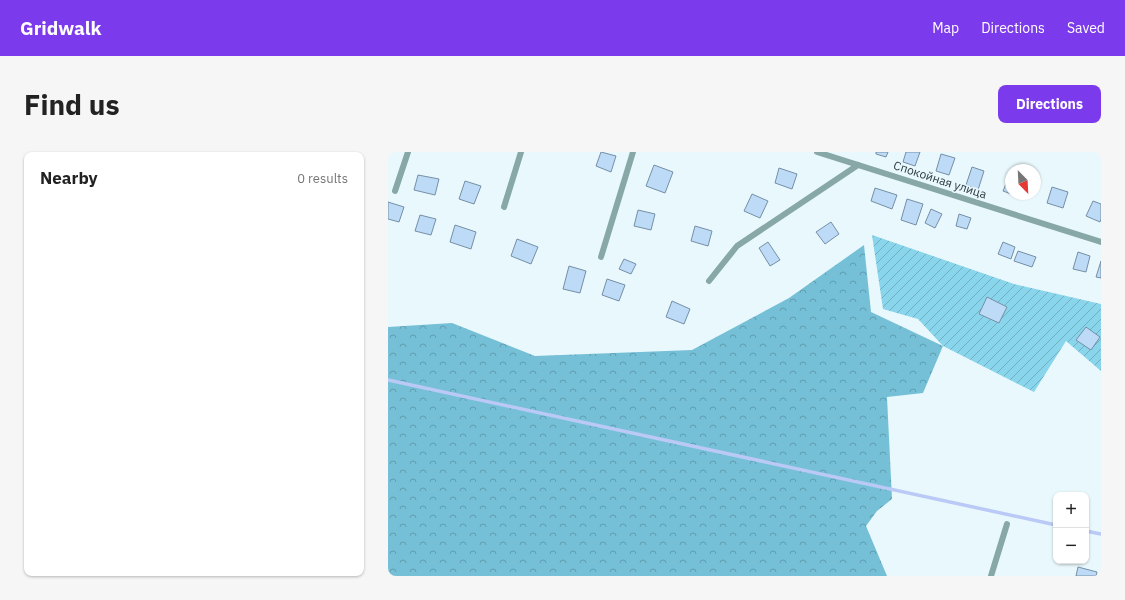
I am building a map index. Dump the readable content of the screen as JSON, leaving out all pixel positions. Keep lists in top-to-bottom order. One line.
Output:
{"streets":{"lane":["Спокойная улица"]},"north":"bottom right","page":{"header":"Gridwalk","nav":["Map","Directions","Saved"],"buttons":"Directions","title":"Find us","heading":["Nearby","0 results"],"map_buttons":["+","−"]}}
